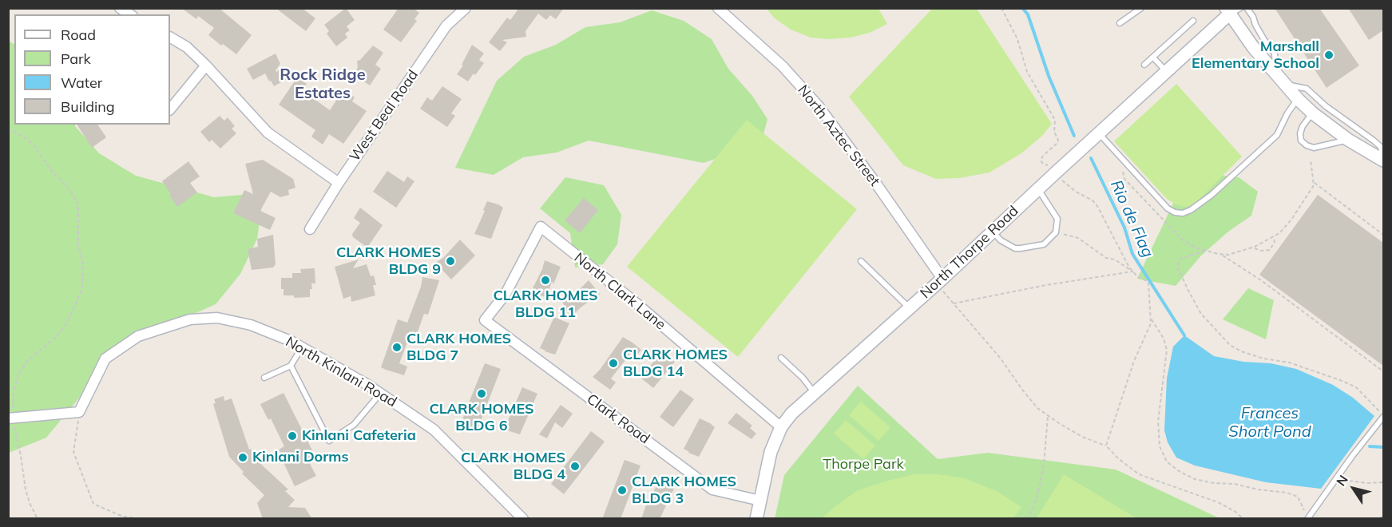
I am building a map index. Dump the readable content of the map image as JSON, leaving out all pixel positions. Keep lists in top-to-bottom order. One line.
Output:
{"streets":{"street":["West Beal Road","North Aztec Street","North Thorpe Road","North Clark Lane","North Kinlani Road","Clark Road"]},"crossings":[["North Aztec Street","North Thorpe Road"],["North Thorpe Road","North Clark Lane"],["North Thorpe Road","Clark Road"],["North Clark Lane","Clark Road"]],"districts":["Rock Ridge Estates"],"water":["Rio de Flag","Frances Short Pond"],"parks":["Thorpe Park"],"places":["Marshall Elementary School","CLARK HOMES BLDG 9","CLARK HOMES BLDG 11","CLARK HOMES BLDG 7","CLARK HOMES BLDG 14","CLARK HOMES BLDG 6","Kinlani Cafeteria","Kinlani Dorms","CLARK HOMES BLDG 4","CLARK HOMES BLDG 3"],"legend":["Road","Park","Water","Building"],"north":"top left"}
